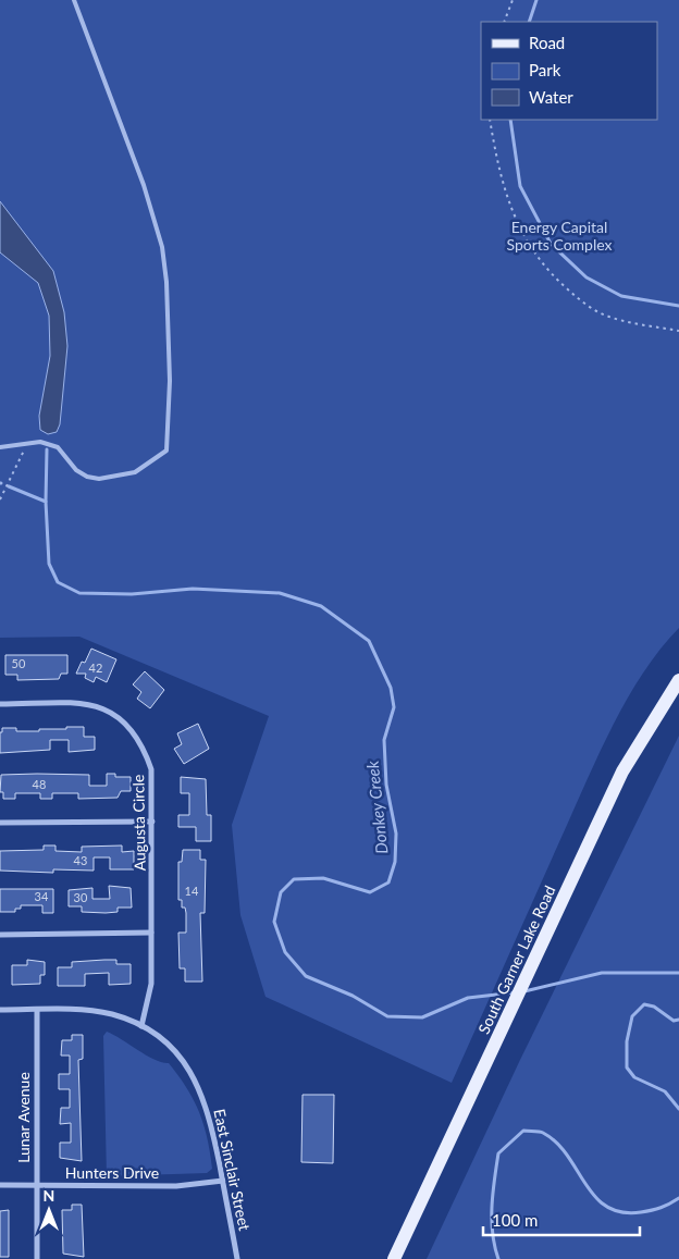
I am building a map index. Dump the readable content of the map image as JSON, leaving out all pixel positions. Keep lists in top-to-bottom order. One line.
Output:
{"streets":{"main road":["South Garner Lake Road"],"street":["Augusta Circle","Lunar Avenue","East Sinclair Street","Hunters Drive"]},"crossings":[["Augusta Circle","East Sinclair Street"],["Lunar Avenue","East Sinclair Street"],["Lunar Avenue","Hunters Drive"],["East Sinclair Street","Hunters Drive"]],"water":["Donkey Creek"],"parks":["Energy Capital Sports Complex"],"house_numbers":["50","42","48","43","14","34","30"],"legend":["Road","Park","Water"],"scale_bar":"100 m","north":"top"}
